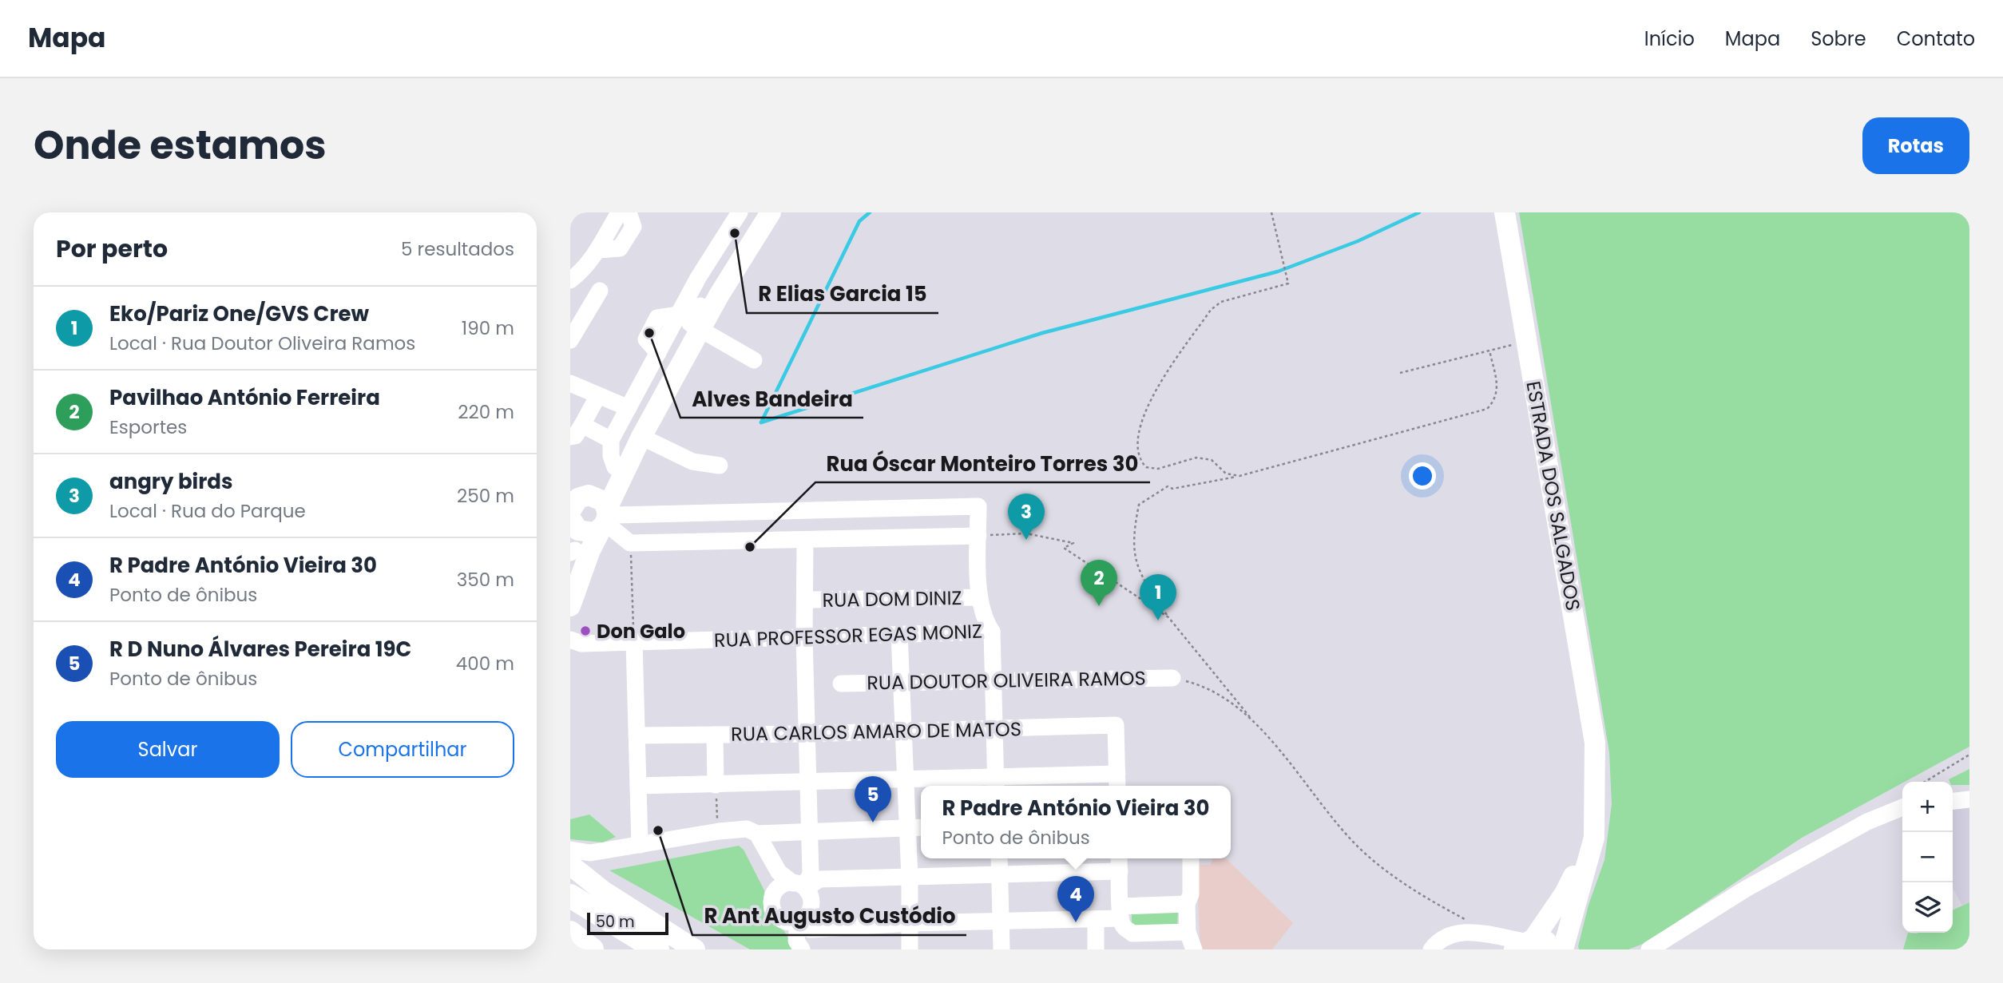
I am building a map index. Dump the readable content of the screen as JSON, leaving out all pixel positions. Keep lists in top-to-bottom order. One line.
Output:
{"streets":{"main road":["ESTRADA DOS SALGADOS"],"street":["RUA DOM DINIZ","RUA PROFESSOR EGAS MONIZ","RUA DOUTOR OLIVEIRA RAMOS","RUA CARLOS AMARO DE MATOS"]},"places":["R Elias Garcia 15","Alves Bandeira","Rua Óscar Monteiro Torres 30","Don Galo","R Ant Augusto Custódio"],"scale_bar":"50 m","page":{"header":"Mapa","nav":["Início","Mapa","Sobre","Contato"],"title":"Onde estamos","buttons":["Rotas",["Salvar","Compartilhar"]],"heading":["Por perto","5 resultados"],"list":[{"mark":"1","name":"Eko/Pariz One/GVS Crew","note":"Local · Rua Doutor Oliveira Ramos","value":"190 m"},{"mark":"2","name":"Pavilhao António Ferreira","note":"Esportes","value":"220 m"},{"mark":"3","name":"angry birds","note":"Local · Rua do Parque","value":"250 m"},{"mark":"4","name":"R Padre António Vieira 30","note":"Ponto de ônibus","value":"350 m"},{"mark":"5","name":"R D Nuno Álvares Pereira 19C","note":"Ponto de ônibus","value":"400 m"}],"pins":["3","2","1","5","4"],"map_buttons":["+","−"],"popup":["R Padre António Vieira 30","Ponto de ônibus"],"scale":"50 m"}}
